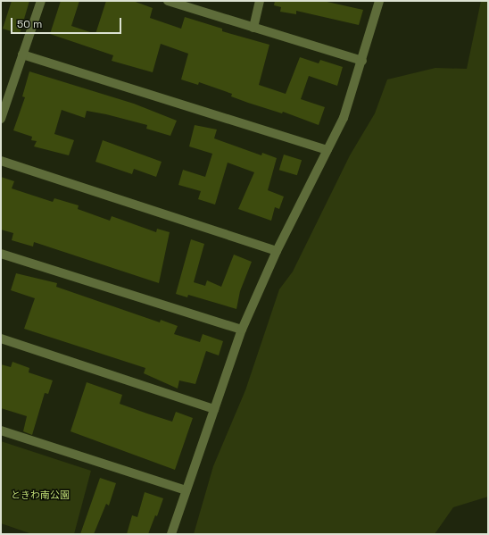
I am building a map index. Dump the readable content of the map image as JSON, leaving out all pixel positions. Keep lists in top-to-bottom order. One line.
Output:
{"parks":["ときわ南公園"],"scale_bar":"50 m"}
